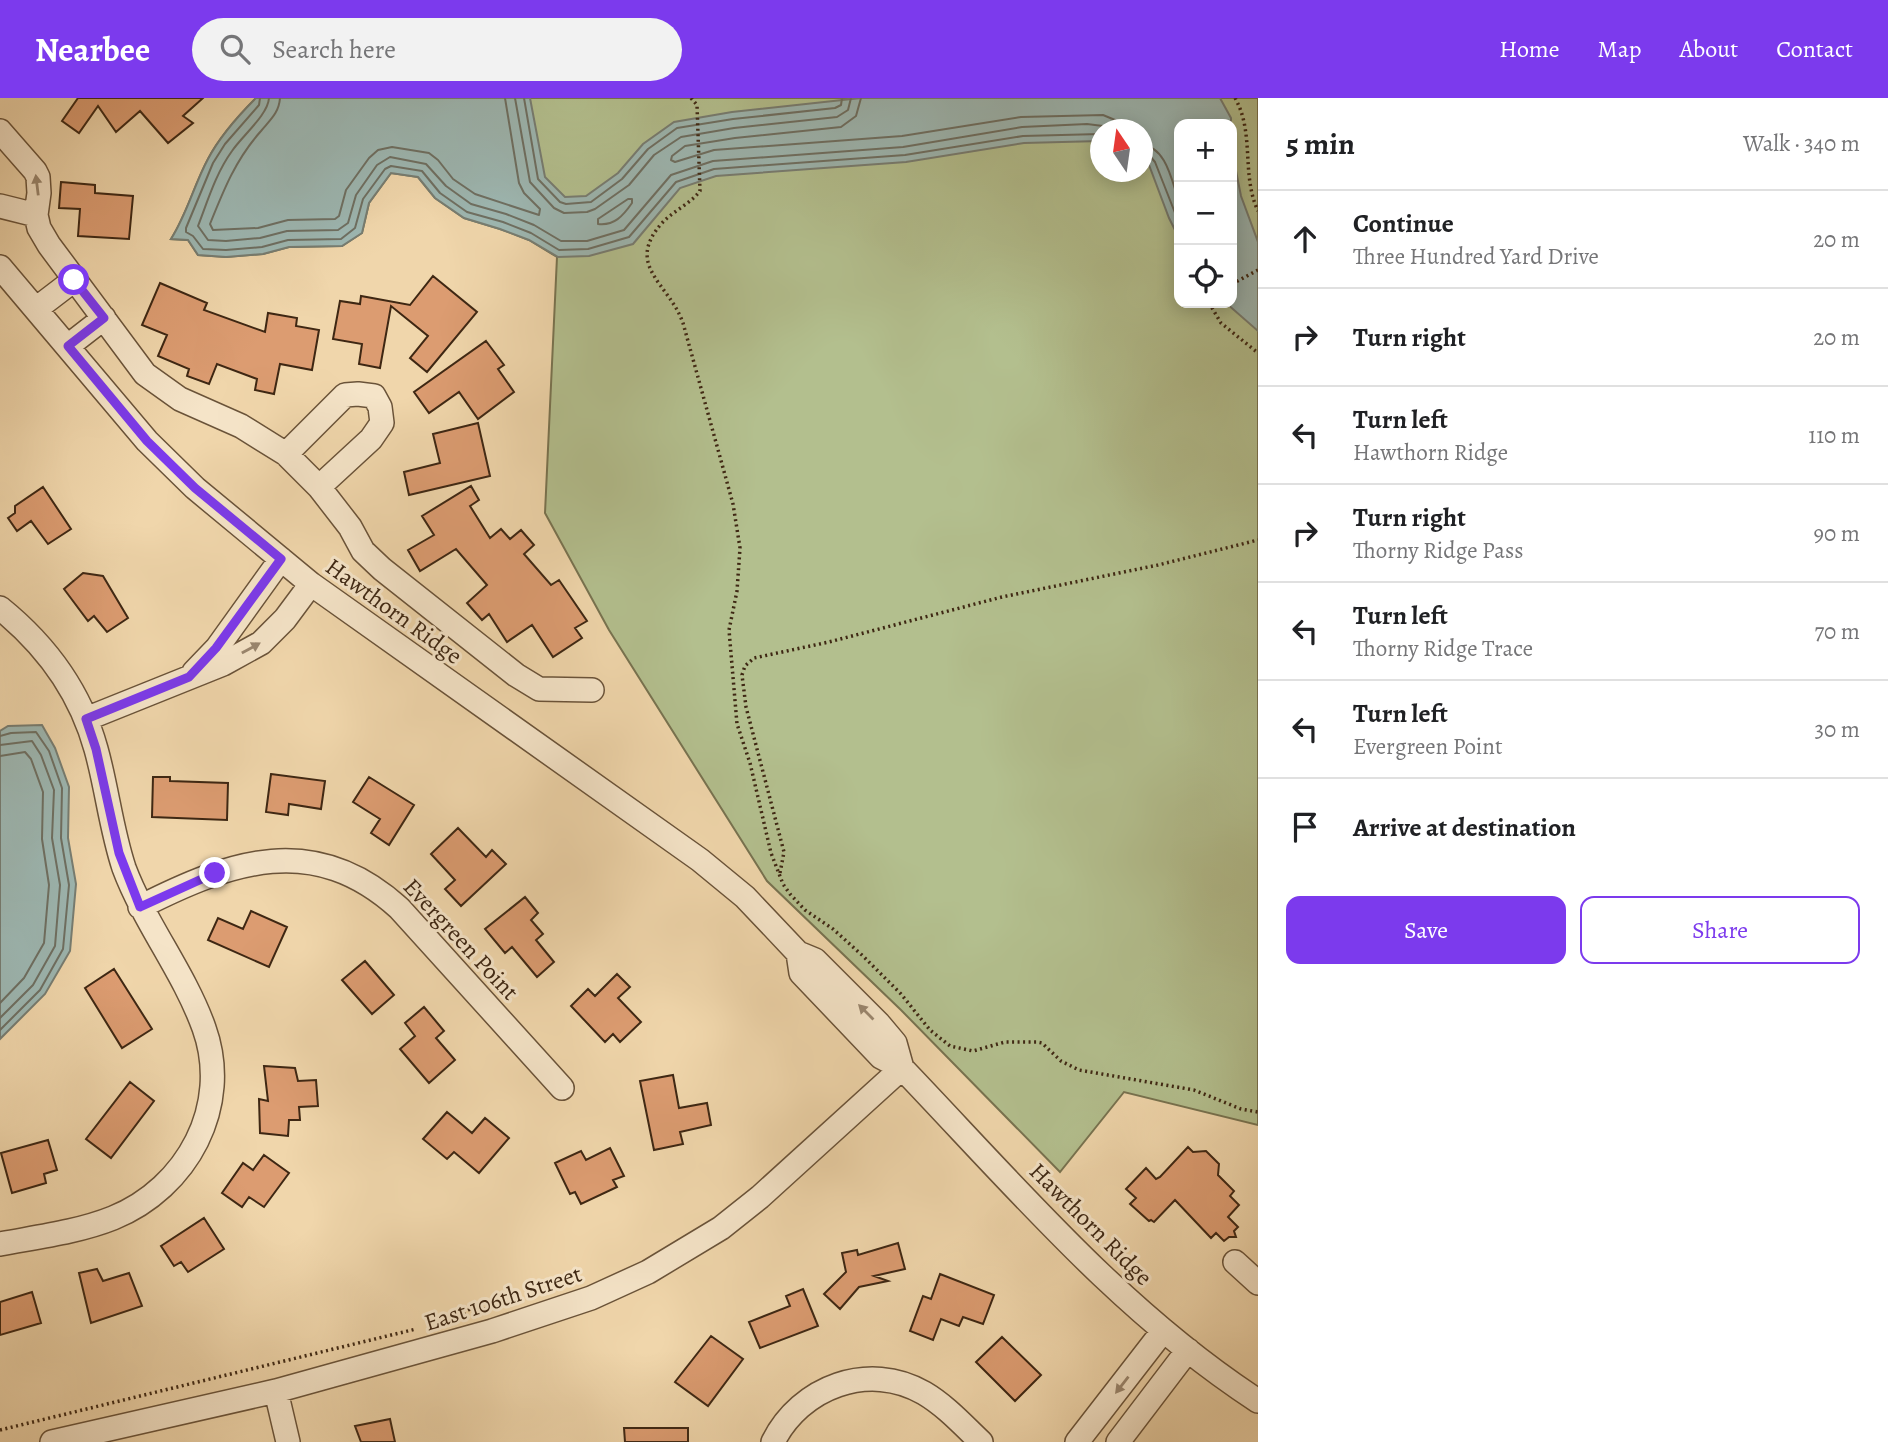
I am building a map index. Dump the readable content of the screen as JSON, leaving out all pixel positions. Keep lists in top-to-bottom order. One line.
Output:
{"streets":{"street":["Hawthorn Ridge","Evergreen Point","East 106th Street"]},"crossings":[["Hawthorn Ridge","East 106th Street"]],"north":"top","page":{"header":"Nearbee","search":"Search here","nav":["Home","Map","About","Contact"],"heading":["5 min","Walk · 340 m"],"map_buttons":["+","−"],"list":[["Continue","Three Hundred Yard Drive","20 m"],["Turn right","20 m"],["Turn left","Hawthorn Ridge","110 m"],["Turn right","Thorny Ridge Pass","90 m"],["Turn left","Thorny Ridge Trace","70 m"],["Turn left","Evergreen Point","30 m"],"Arrive at destination"],"buttons":["Save","Share"]}}
